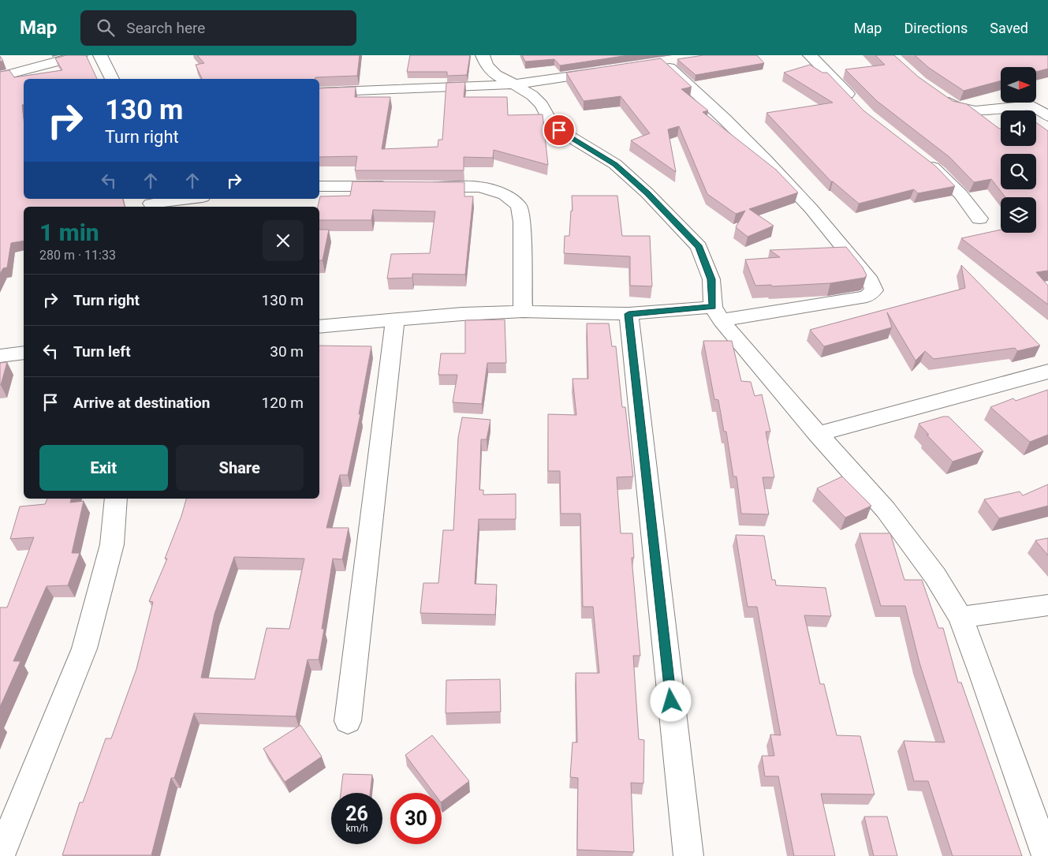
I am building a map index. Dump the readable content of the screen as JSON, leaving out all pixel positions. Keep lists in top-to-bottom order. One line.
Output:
{"north":"right","page":{"header":"Map","search":"Search here","nav":["Map","Directions","Saved"],"turn":["130 m","Turn right"],"heading":["1 min","280 m · 11:33"],"list":[{"name":"Turn right","value":"130 m"},{"name":"Turn left","value":"30 m"},{"name":"Arrive at destination","value":"120 m"}],"buttons":["Exit","Share"],"speed":"26 km/h","limit":"30"}}
